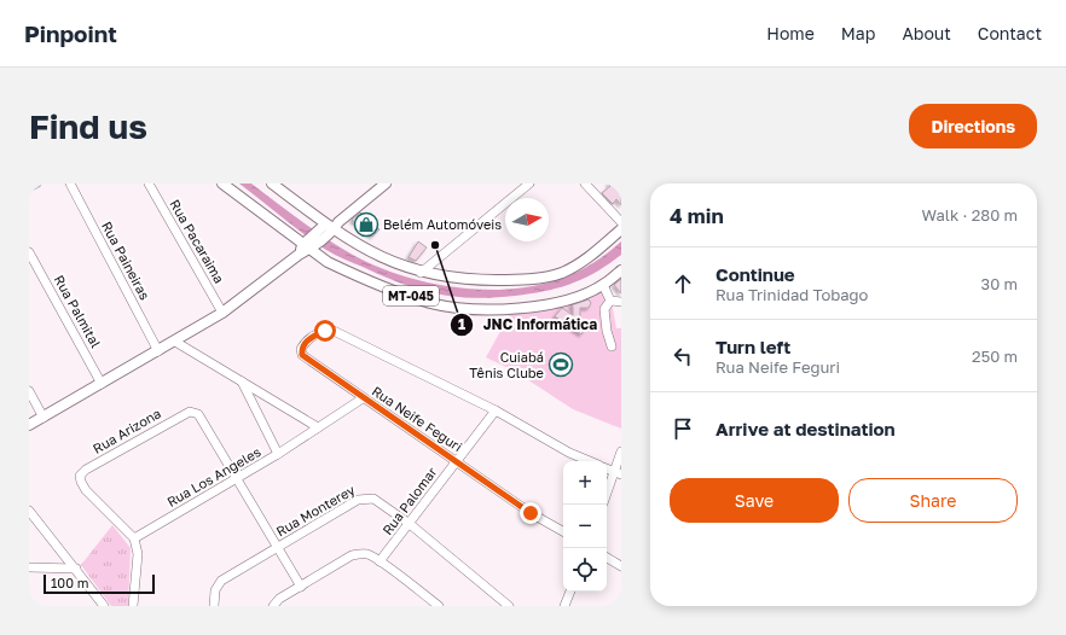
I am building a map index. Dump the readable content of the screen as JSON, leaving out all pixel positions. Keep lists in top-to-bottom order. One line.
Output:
{"streets":{"main road":["MT-045"],"street":["Rua Pacaraima","Rua Paineiras","Rua Palmital","Rua Neife Feguri","Rua Arizona","Rua Los Angeles","Rua Palomar","Rua Monterey"]},"crossings":[["Rua Neife Feguri","Rua Los Angeles"],["Rua Neife Feguri","Rua Palomar"],["Rua Arizona","Rua Los Angeles"],["Rua Palomar","Rua Monterey"]],"places":{"shop":["Belém Automóveis"],"other":["JNC Informática"],"sports":["Cuiabá Tênis Clube"]},"scale_bar":"100 m","north":"right","page":{"header":"Pinpoint","nav":["Home","Map","About","Contact"],"buttons":["Directions",["Save","Share"]],"title":"Find us","heading":["4 min","Walk · 280 m"],"list":[["Continue","Rua Trinidad Tobago","30 m"],["Turn left","Rua Neife Feguri","250 m"],"Arrive at destination"],"map_buttons":["+","−"],"scale":"100 m"}}
